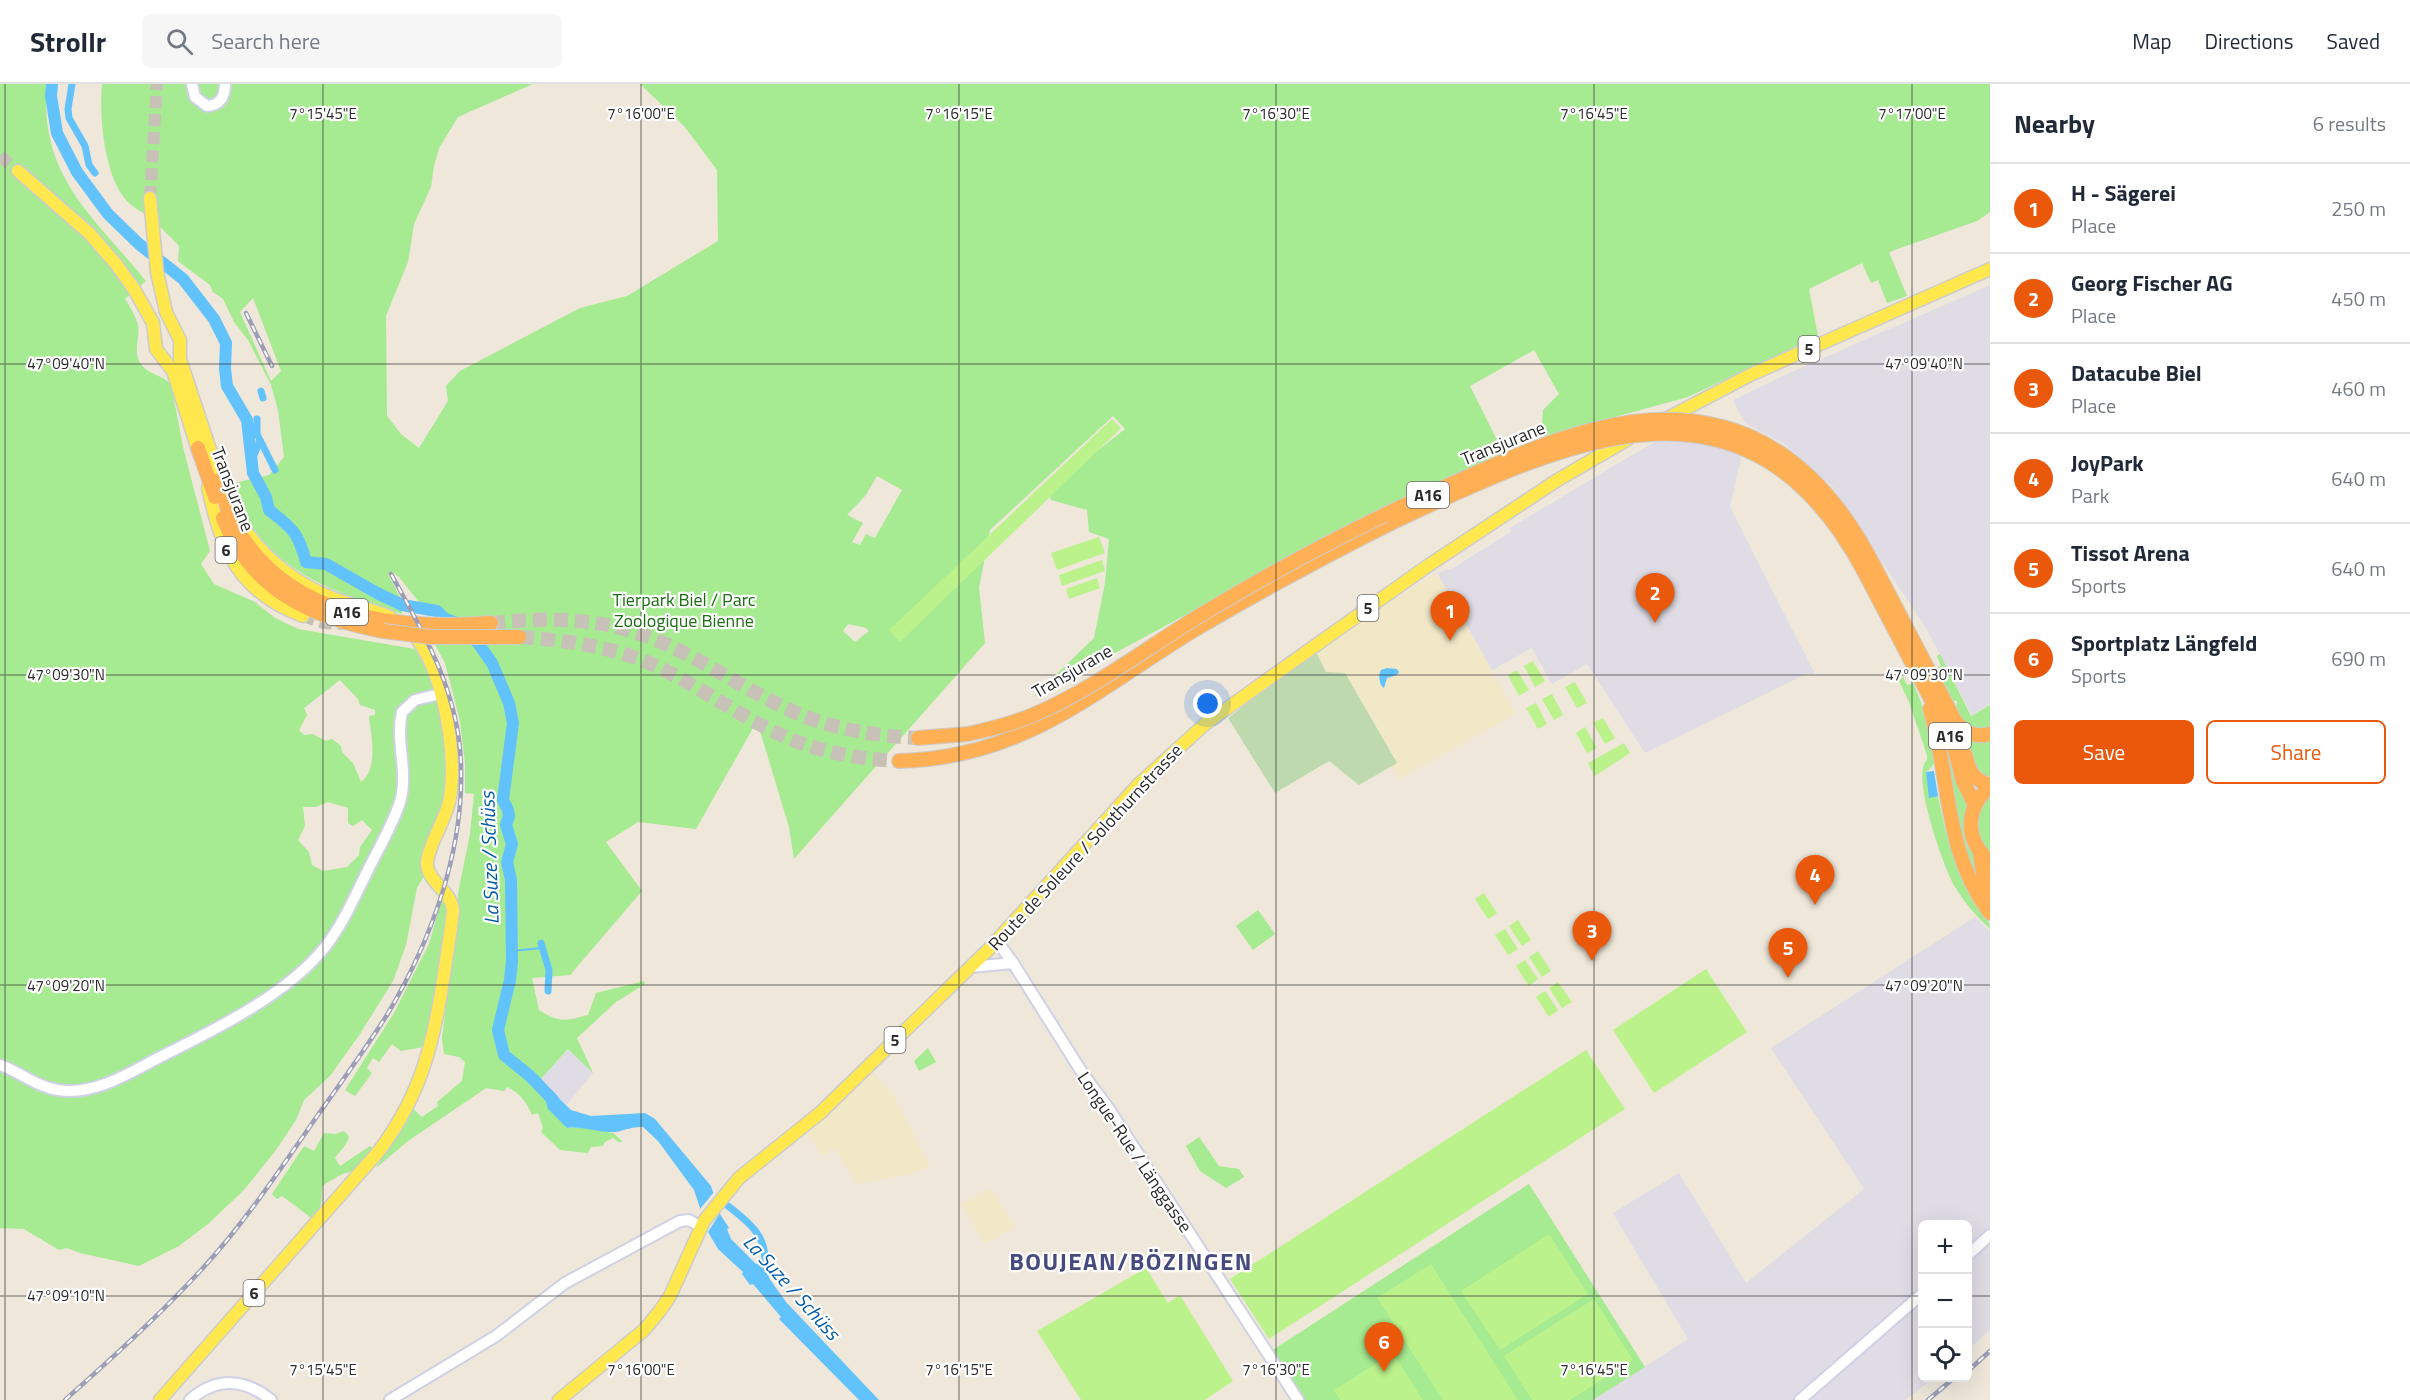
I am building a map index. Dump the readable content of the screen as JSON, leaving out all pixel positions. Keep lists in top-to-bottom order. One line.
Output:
{"streets":{"highway":["Transjurane","A16"],"main road":["5","6","Route de Soleure / Solothurnstrasse"],"street":["Longue-Rue / Länggasse"]},"crossings":[["5","Route de Soleure / Solothurnstrasse"],["Transjurane","A16"],["Transjurane","6"],["Route de Soleure / Solothurnstrasse","Longue-Rue / Länggasse"]],"districts":["BOUJEAN/BÖZINGEN"],"water":["La Suze / Schüss"],"parks":["Tierpark Biel / Parc Zoologique Bienne"],"page":{"header":"Strollr","search":"Search here","nav":["Map","Directions","Saved"],"heading":["Nearby","6 results"],"list":[{"mark":"1","name":"H - Sägerei","note":"Place","value":"250 m"},{"mark":"2","name":"Georg Fischer AG","note":"Place","value":"450 m"},{"mark":"3","name":"Datacube Biel","note":"Place","value":"460 m"},{"mark":"4","name":"JoyPark","note":"Park","value":"640 m"},{"mark":"5","name":"Tissot Arena","note":"Sports","value":"640 m"},{"mark":"6","name":"Sportplatz Längfeld","note":"Sports","value":"690 m"}],"pins":["2","1","4","3","5","6"],"buttons":["Save","Share"],"map_buttons":["+","−"]},"coordinates":["7°15'45\"E","7°16'00\"E","7°16'15\"E","7°16'30\"E","7°16'45\"E","7°17'00\"E","47°09'40\"N","47°09'30\"N","47°09'20\"N","47°09'10\"N"]}
